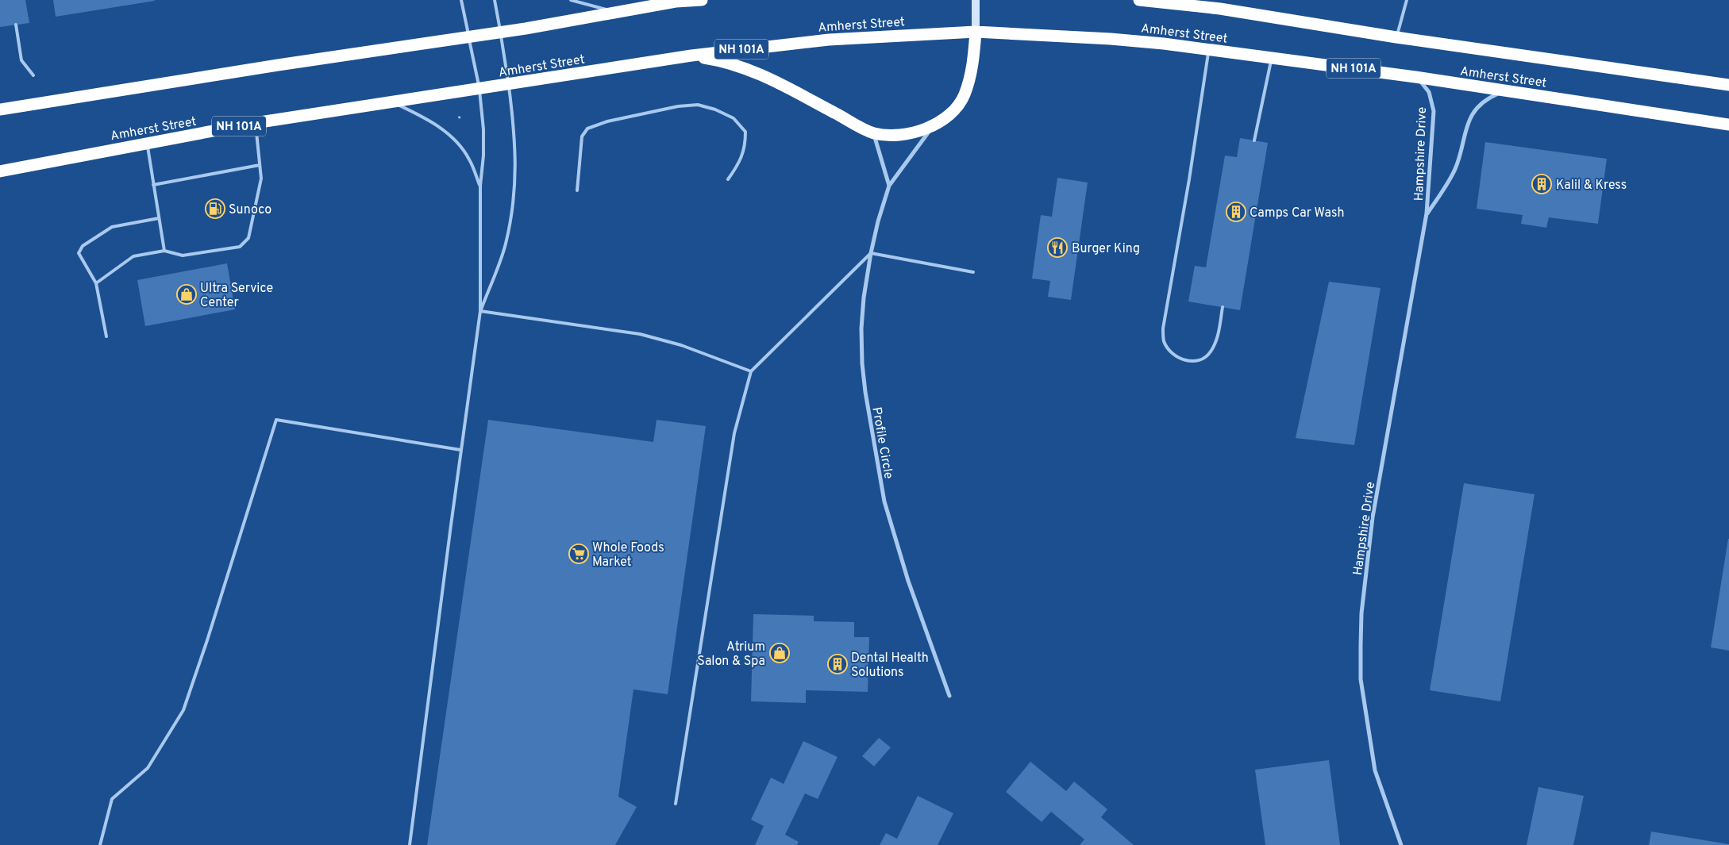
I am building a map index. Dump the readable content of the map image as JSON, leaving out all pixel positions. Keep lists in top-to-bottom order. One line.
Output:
{"streets":{"highway":["Amherst Street","NH 101A"],"street":["Hampshire Drive","Profile Circle"]},"crossings":[["Amherst Street","Hampshire Drive"]],"places":{"building":["Kalil & Kress","Camps Car Wash","Dental Health Solutions"],"fuel station":["Sunoco"],"restaurant":["Burger King"],"shop":["Ultra Service Center","Atrium Salon & Spa"],"supermarket":["Whole Foods Market"]}}
